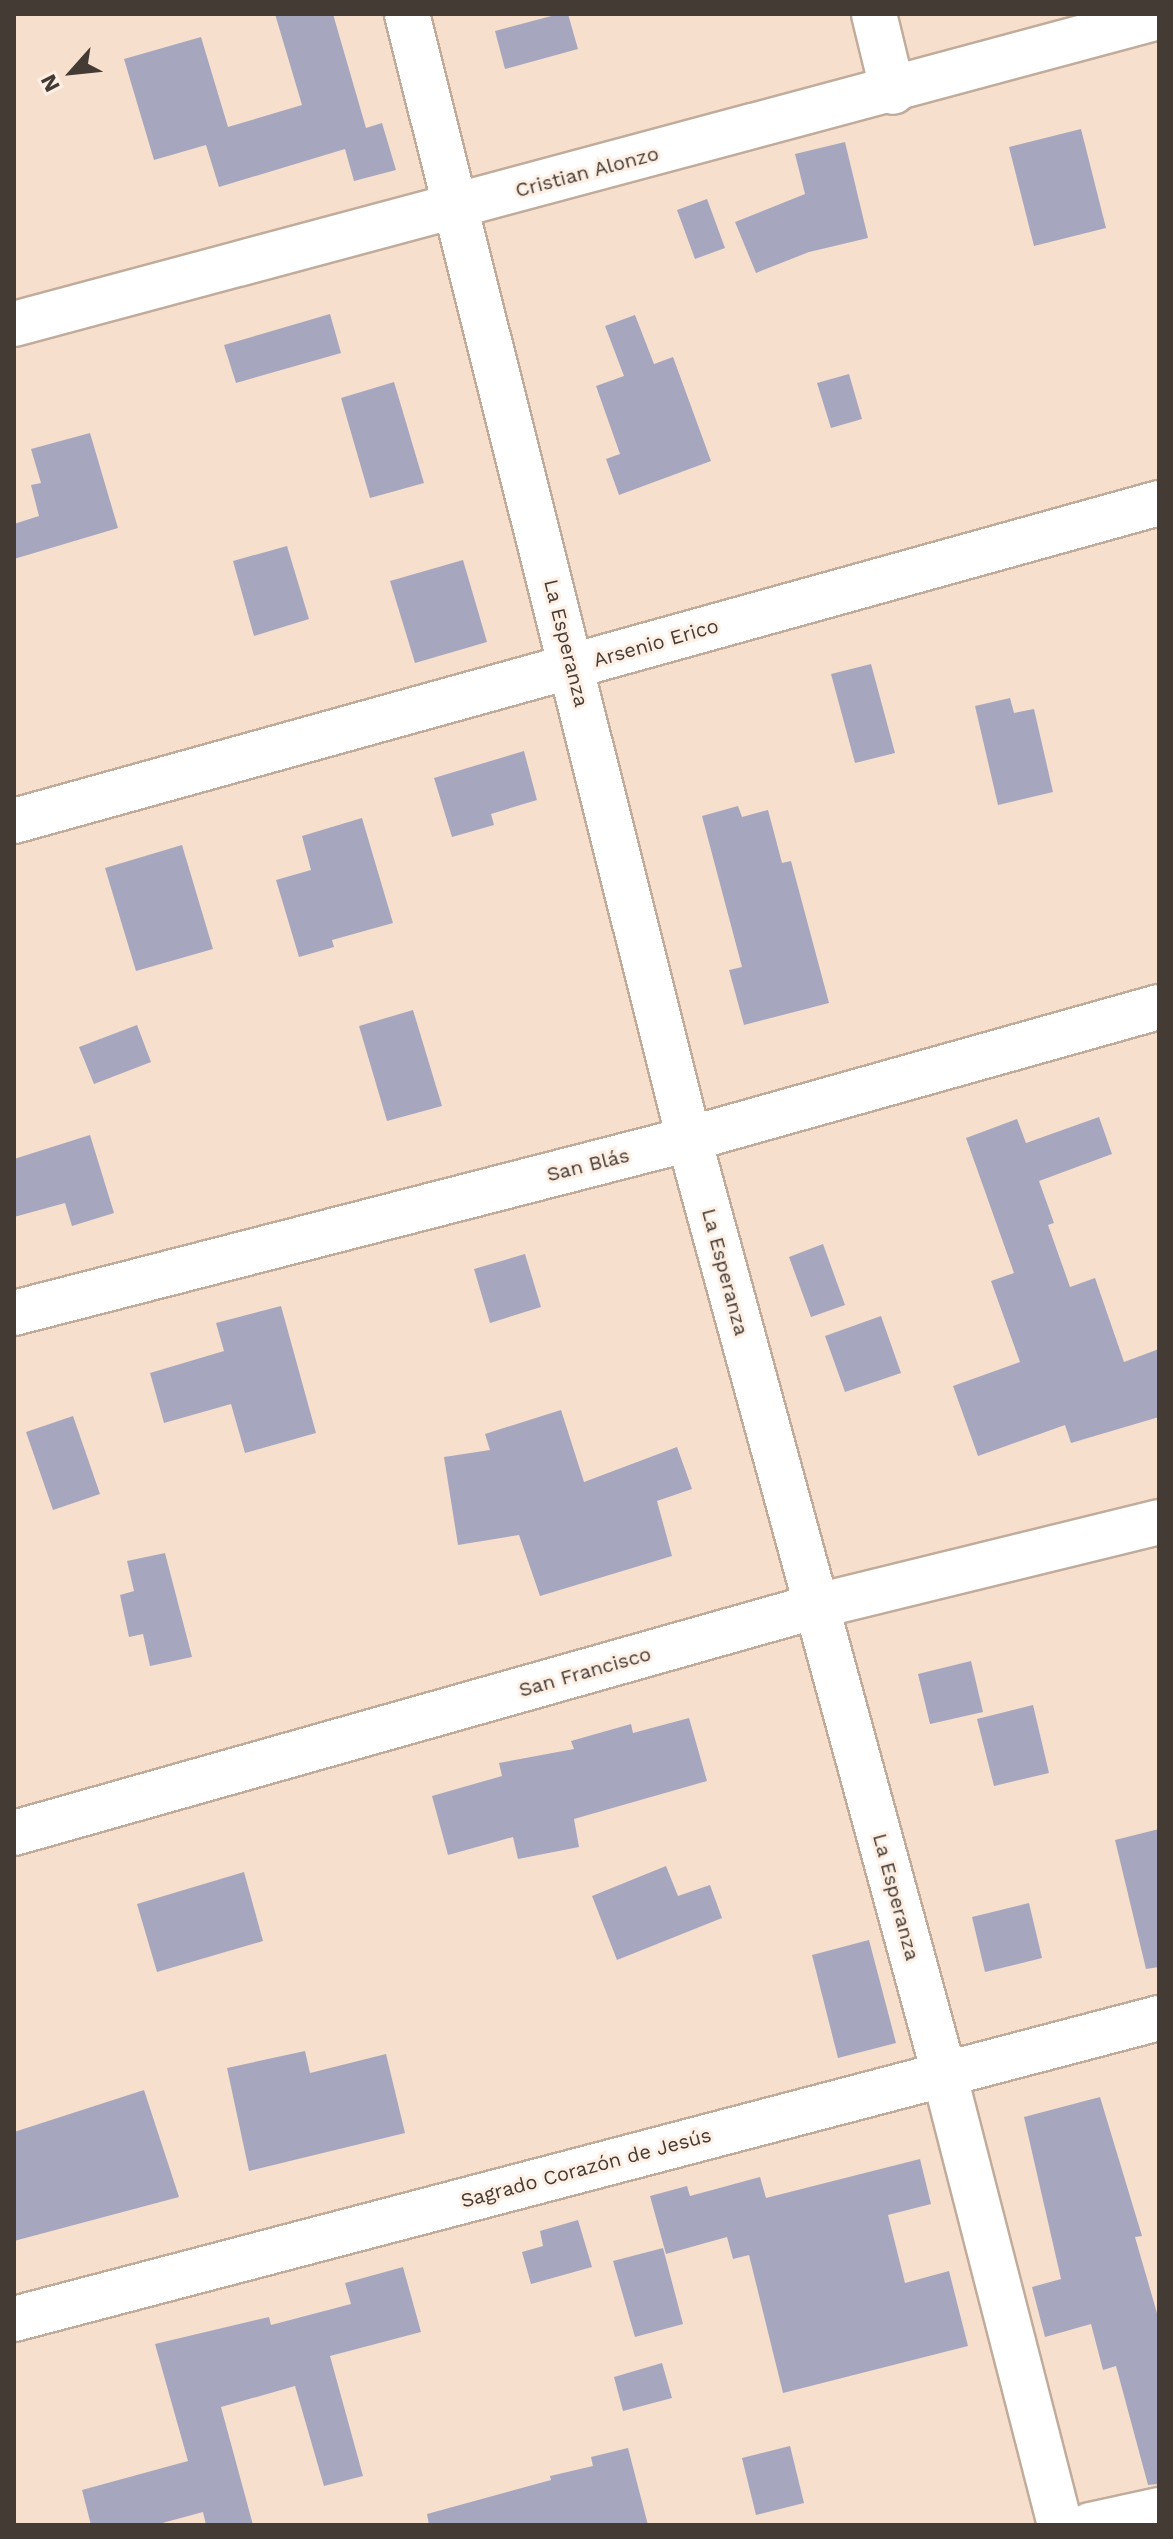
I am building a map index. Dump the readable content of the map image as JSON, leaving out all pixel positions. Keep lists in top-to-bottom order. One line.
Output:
{"streets":{"street":["Cristian Alonzo","La Esperanza","Arsenio Erico","San Blás","San Francisco","Sagrado Corazón de Jesús"]},"crossings":[["Cristian Alonzo","La Esperanza"],["La Esperanza","Arsenio Erico"],["La Esperanza","San Blás"],["La Esperanza","San Francisco"],["La Esperanza","Sagrado Corazón de Jesús"]],"north":"bottom left"}
